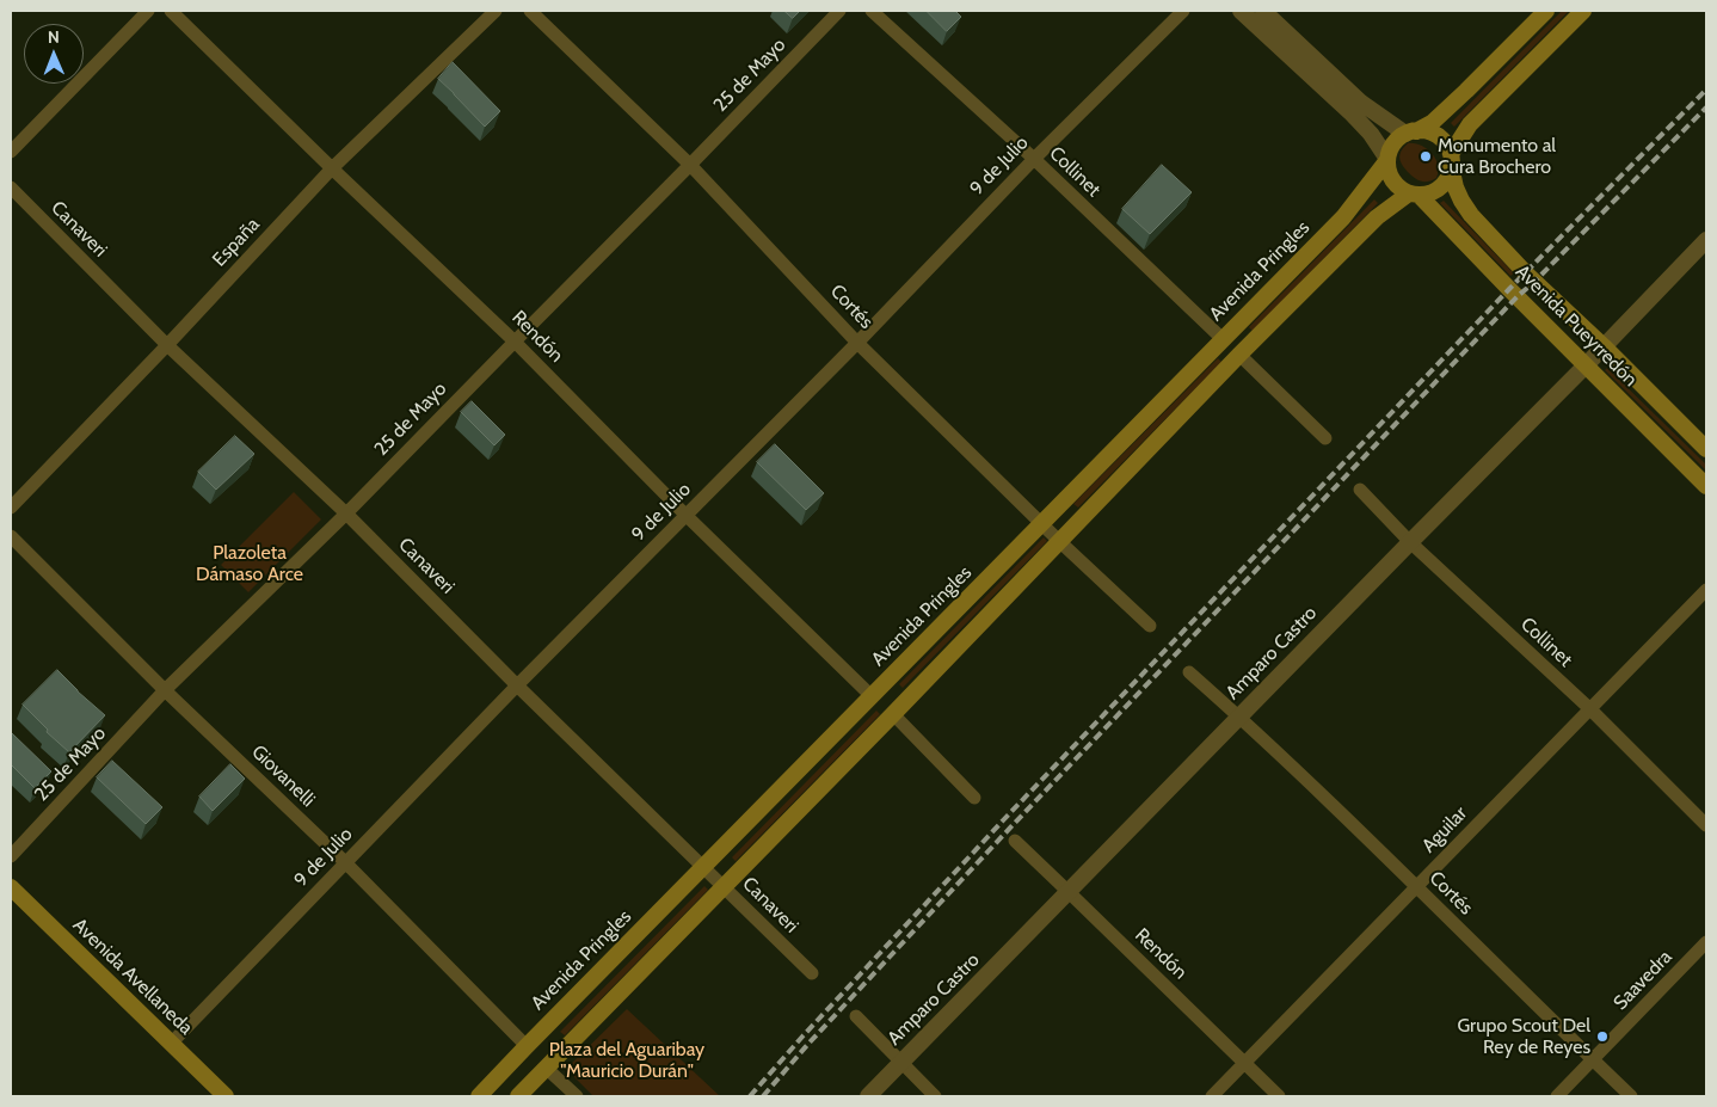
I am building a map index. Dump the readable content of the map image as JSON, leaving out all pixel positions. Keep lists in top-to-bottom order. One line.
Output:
{"streets":{"main road":["Avenida Pringles","Avenida Pueyrredón","Avenida Avellaneda"],"street":["25 de Mayo","9 de Julio","Collinet","Canaveri","España","Cortés","Rendón","Amparo Castro","Giovanelli","Aguilar","Saavedra"]},"crossings":[["25 de Mayo","Canaveri"],["25 de Mayo","Cortés"],["25 de Mayo","Rendón"],["25 de Mayo","Giovanelli"],["9 de Julio","Collinet"],["9 de Julio","Canaveri"],["9 de Julio","Cortés"],["9 de Julio","Rendón"],["9 de Julio","Giovanelli"],["9 de Julio","Avenida Avellaneda"],["Collinet","Avenida Pringles"],["Collinet","Amparo Castro"],["Collinet","Aguilar"],["Canaveri","España"],["Canaveri","Avenida Pringles"],["España","Rendón"],["Avenida Pringles","Cortés"],["Avenida Pringles","Avenida Pueyrredón"],["Avenida Pringles","Rendón"],["Avenida Pringles","Giovanelli"],["Cortés","Amparo Castro"],["Cortés","Aguilar"],["Cortés","Saavedra"],["Avenida Pueyrredón","Amparo Castro"],["Rendón","Amparo Castro"],["Rendón","Aguilar"]],"parks":["Plazoleta Dámaso Arce","Plaza del Aguaribay \"Mauricio Durán\""],"places":["Monumento al Cura Brochero","Grupo Scout Del Rey de Reyes"],"north":"top"}
